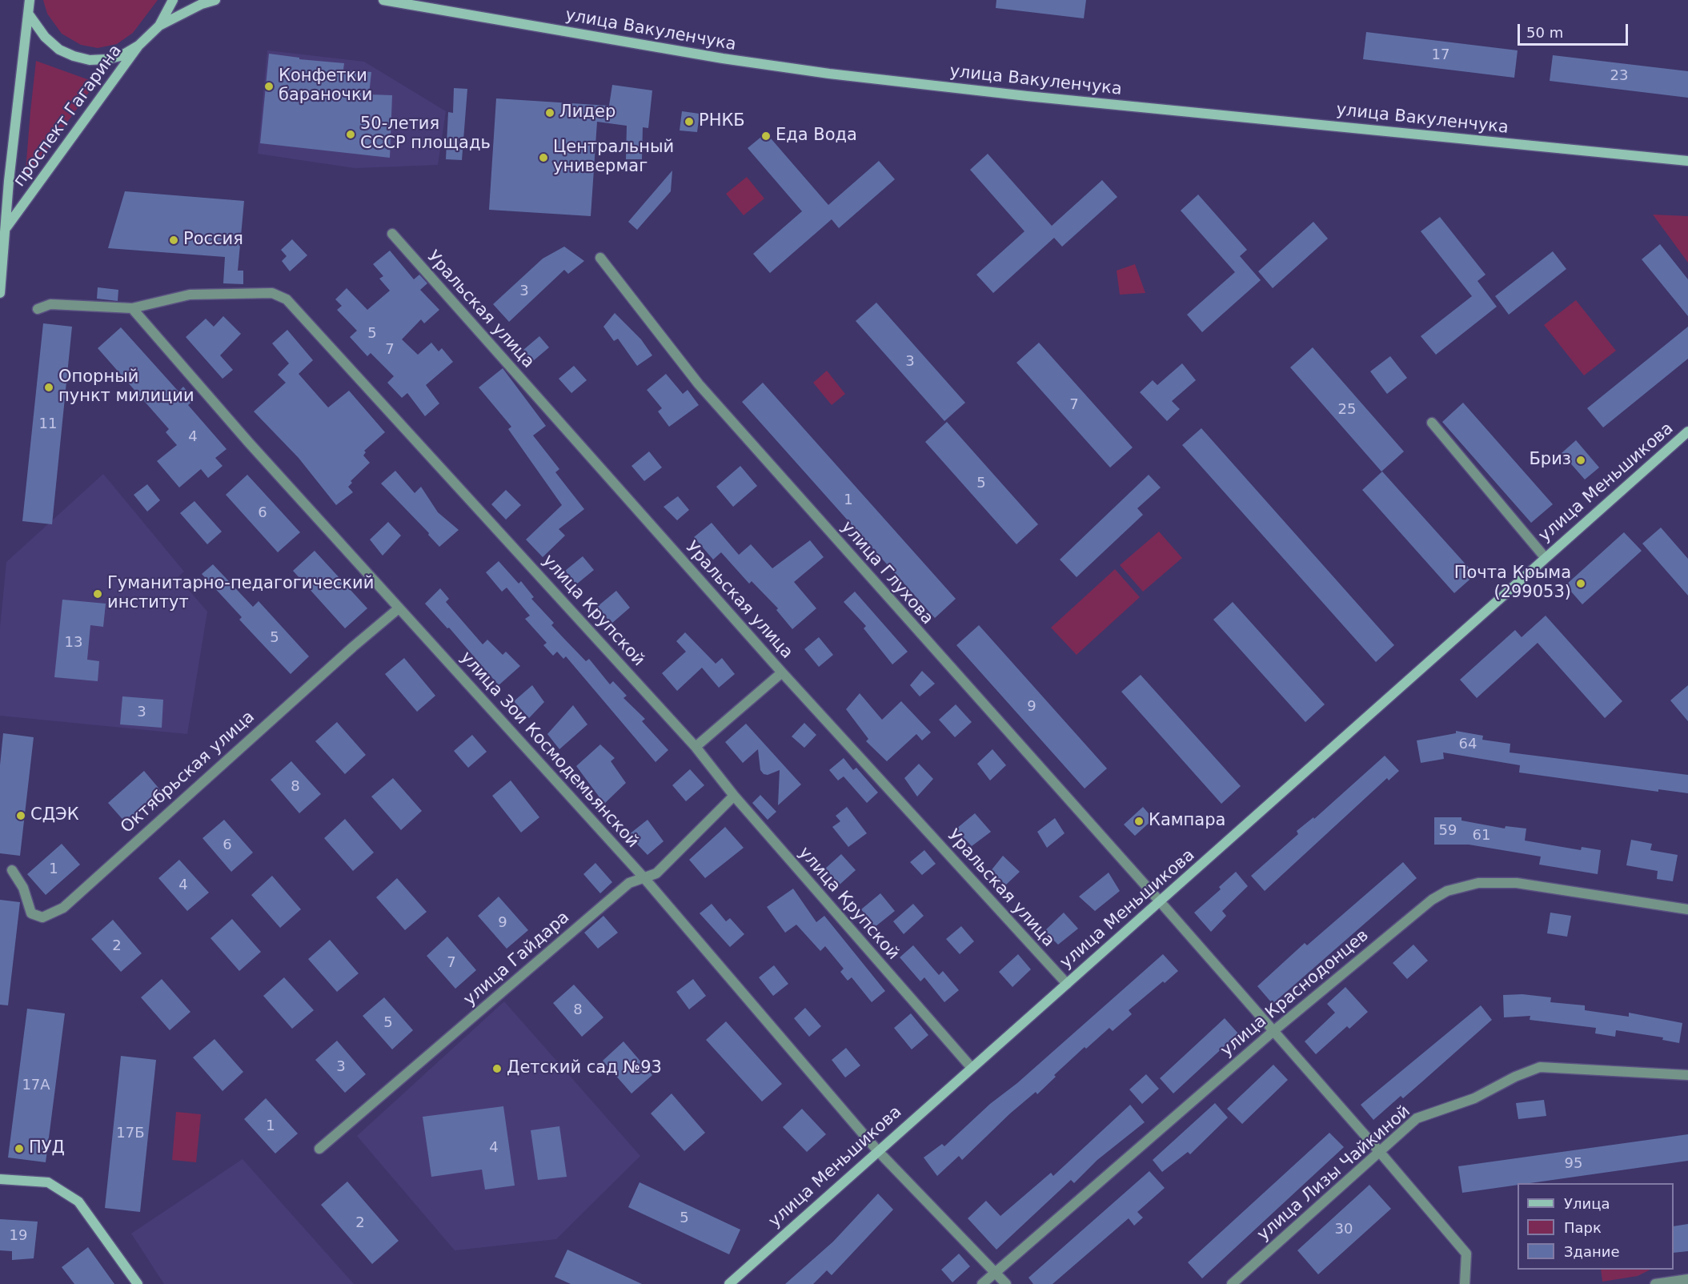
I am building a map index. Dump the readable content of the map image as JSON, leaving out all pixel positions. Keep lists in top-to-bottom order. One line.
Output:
{"streets":{"main road":["улица Вакуленчука","проспект Гагарина","улица Меньшикова"],"street":["Уральская улица","улица Глухова","улица Крупской","улица Зои Космодемьянской","Октябрьская улица","улица Гайдара","улица Краснодонцев","улица Лизы Чайкиной"]},"crossings":[["Уральская улица","улица Меньшикова"],["улица Меньшикова","улица Глухова"],["улица Меньшикова","улица Крупской"],["улица Меньшикова","улица Зои Космодемьянской"],["улица Глухова","улица Краснодонцев"],["улица Глухова","улица Лизы Чайкиной"],["улица Крупской","улица Зои Космодемьянской"],["улица Крупской","улица Гайдара"],["улица Зои Космодемьянской","Октябрьская улица"],["улица Зои Космодемьянской","улица Гайдара"],["улица Зои Космодемьянской","улица Краснодонцев"]],"places":["Конфетки бараночки","Лидер","РНКБ","50-летия СССР площадь","Еда Вода","Центральный универмаг","Россия","Опорный пункт милиции","Бриз","Почта Крыма (299053)","Гуманитарно-педагогический институт","СДЭК","Кампара","Детский сад №93","ПУД"],"house_numbers":["17","23","3","5","7","3","7","25","11","4","5","1","6","5","13","9","3","64","8","59","61","6","1","4","9","2","7","8","5","3","17А","1","17Б","4","95","5","2","30","19"],"legend":["Улица","Парк","Здание"],"scale_bar":"50 m"}
